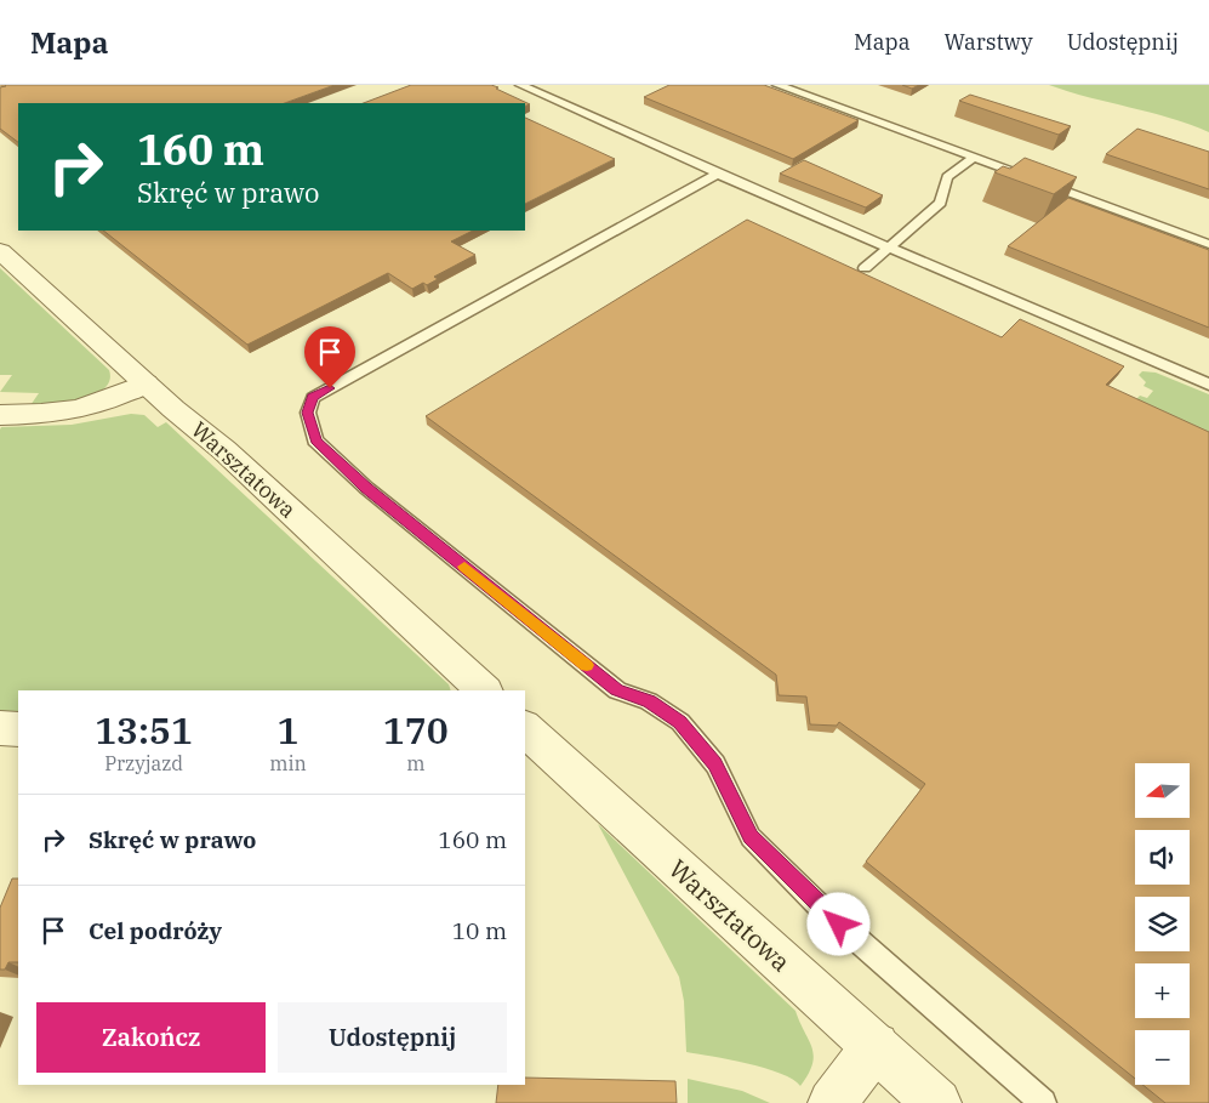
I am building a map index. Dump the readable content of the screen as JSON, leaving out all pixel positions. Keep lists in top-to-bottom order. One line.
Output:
{"streets":{"street":["Warsztatowa"]},"north":"left","page":{"header":"Mapa","nav":["Mapa","Warstwy","Udostępnij"],"turn":["160 m","Skręć w prawo"],"eta":["13:51","Przyjazd","1","min","170","m"],"map_buttons":["+","−"],"list":[{"name":"Skręć w prawo","value":"160 m"},{"name":"Cel podróży","value":"10 m"}],"buttons":["Zakończ","Udostępnij"]}}
